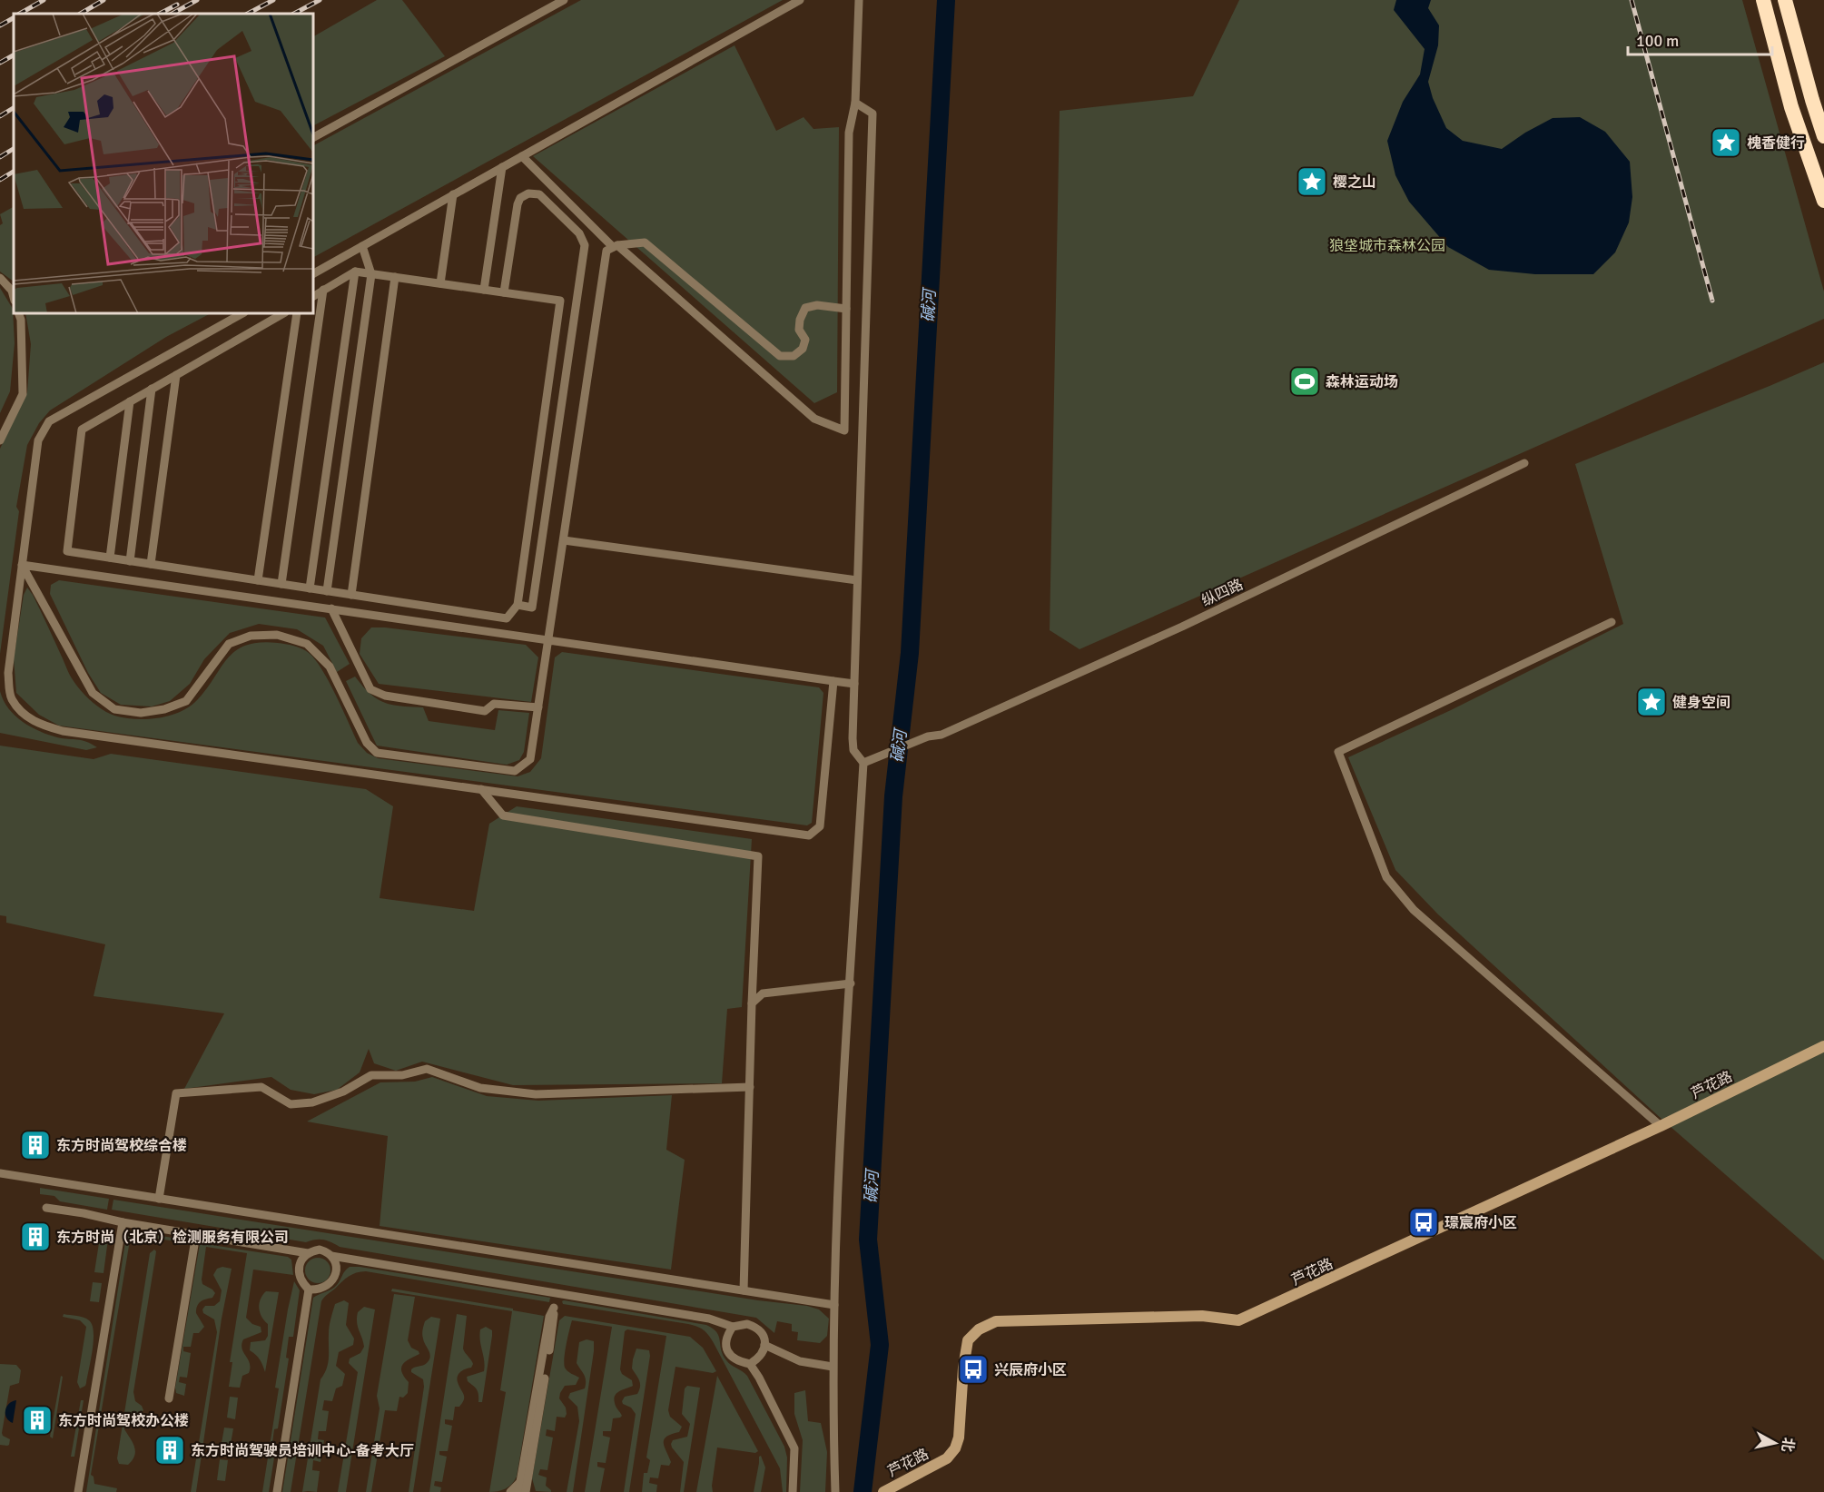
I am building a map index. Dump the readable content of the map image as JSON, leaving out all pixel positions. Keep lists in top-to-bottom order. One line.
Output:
{"streets":{"street":["纵四路","芦花路"]},"water":["碱河"],"parks":["狼垡城市森林公园"],"places":{"place":["槐香健行","樱之山","健身空间"],"sports":["森林运动场"],"building":["东方时尚驾校综合楼","东方时尚（北京）检测服务有限公司","东方时尚驾校办公楼","东方时尚驾驶员培训中心-备考大厅"],"bus stop":["璟宸府小区","兴辰府小区"]},"scale_bar":"100 m","north":"right"}
